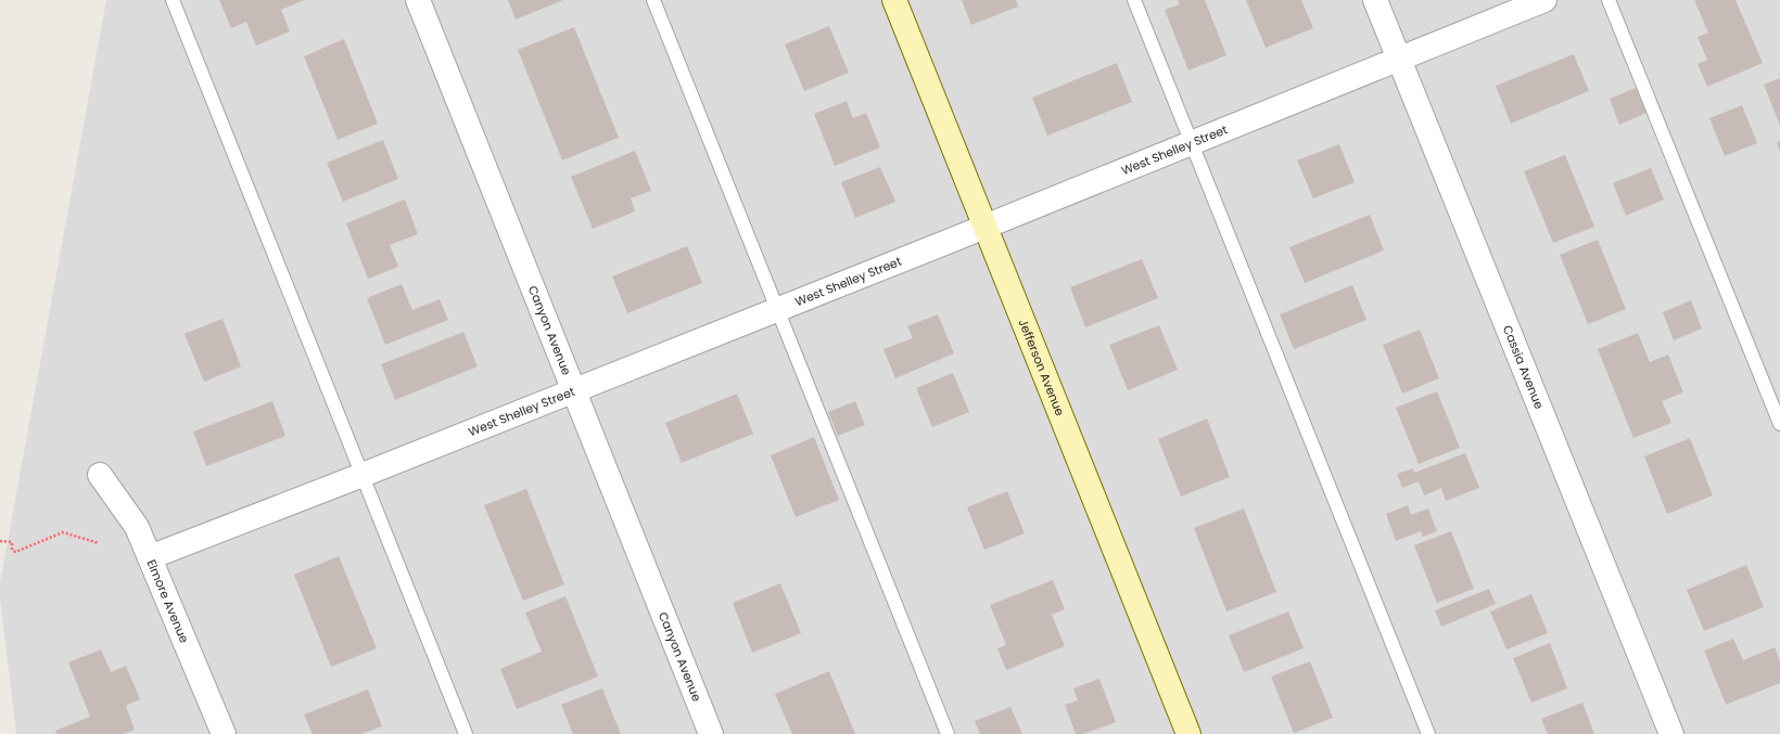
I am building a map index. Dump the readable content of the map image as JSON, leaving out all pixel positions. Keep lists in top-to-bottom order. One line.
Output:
{"streets":{"street":["West Shelley Street","Canyon Avenue","Jefferson Avenue","Cassia Avenue","Elmore Avenue"]},"crossings":[["West Shelley Street","Canyon Avenue"],["West Shelley Street","Jefferson Avenue"],["West Shelley Street","Cassia Avenue"],["West Shelley Street","Elmore Avenue"]]}
